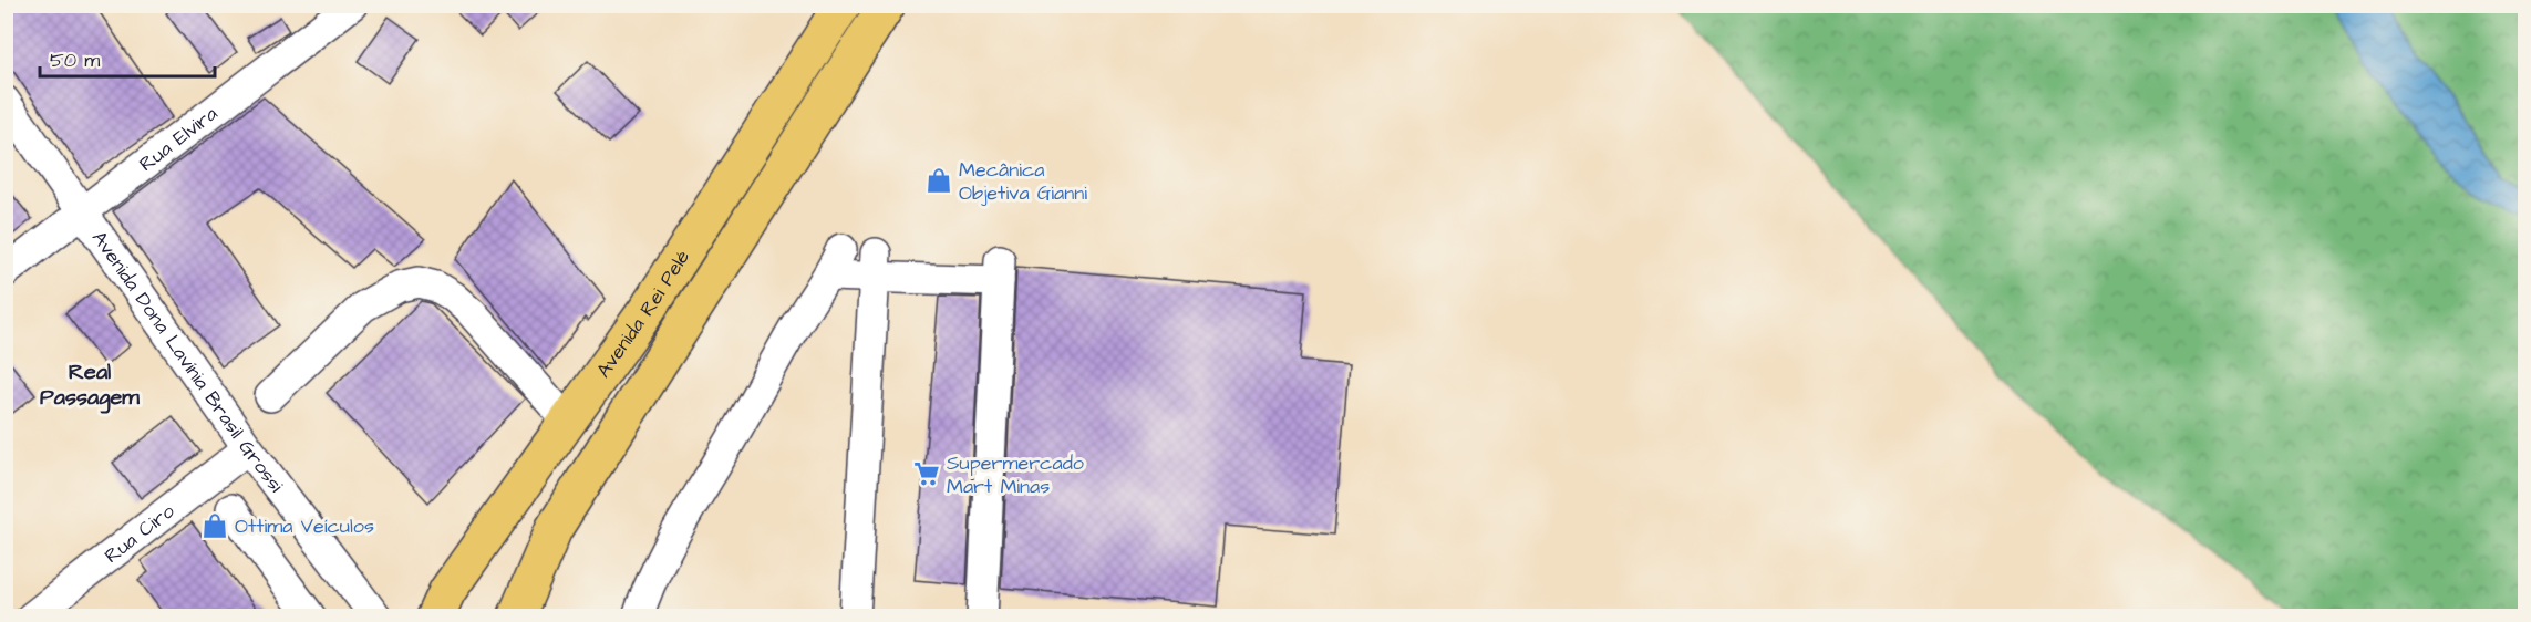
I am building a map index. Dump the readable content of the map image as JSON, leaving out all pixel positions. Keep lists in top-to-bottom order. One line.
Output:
{"streets":{"main road":["Avenida Rei Pelé"],"street":["Rua Elvira","Avenida Dona Lavínia Brasil Grossi","Rua Ciro"]},"crossings":[["Rua Elvira","Avenida Dona Lavínia Brasil Grossi"],["Avenida Dona Lavínia Brasil Grossi","Rua Ciro"]],"districts":["Real Passagem"],"places":{"shop":["Mecânica Objetiva Gianni","Ottima Veículos"],"supermarket":["Supermercado Mart Minas"]},"scale_bar":"50 m"}
